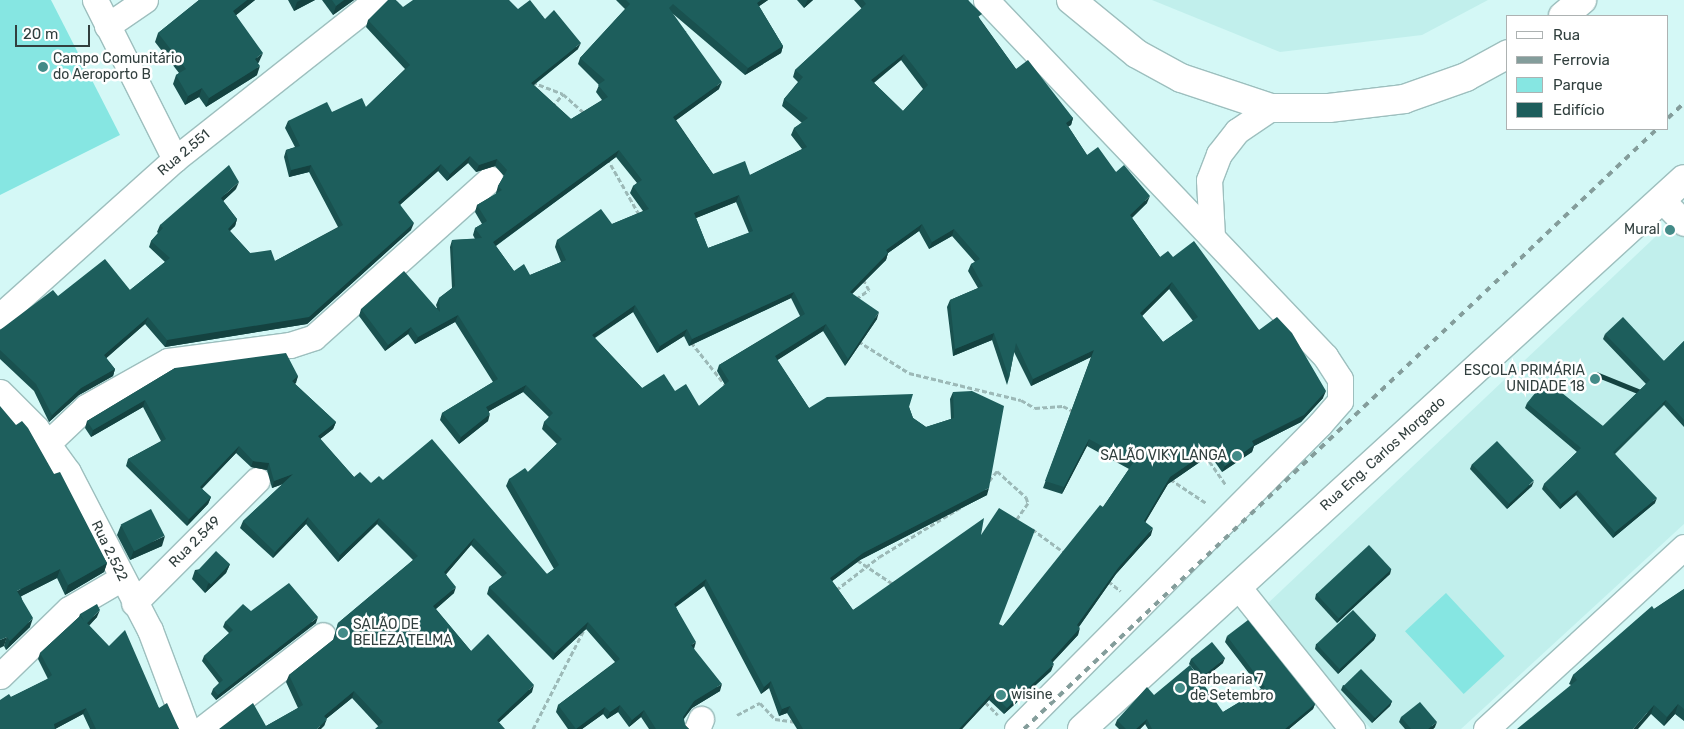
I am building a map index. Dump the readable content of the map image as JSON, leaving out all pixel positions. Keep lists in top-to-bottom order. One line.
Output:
{"streets":{"street":["Rua 2.551","Rua Eng. Carlos Morgado","Rua 2.549","Rua 2.522"]},"crossings":[["Rua 2.549","Rua 2.522"]],"places":["Campo Comunitário do Aeroporto B","Mural","ESCOLA PRIMÁRIA UNIDADE 18","SALÃO VIKY LANGA","SALÃO DE BELEZA TELMA","Barbearia 7 de Setembro","wisine"],"legend":["Rua","Ferrovia","Parque","Edifício"],"scale_bar":"20 m"}
